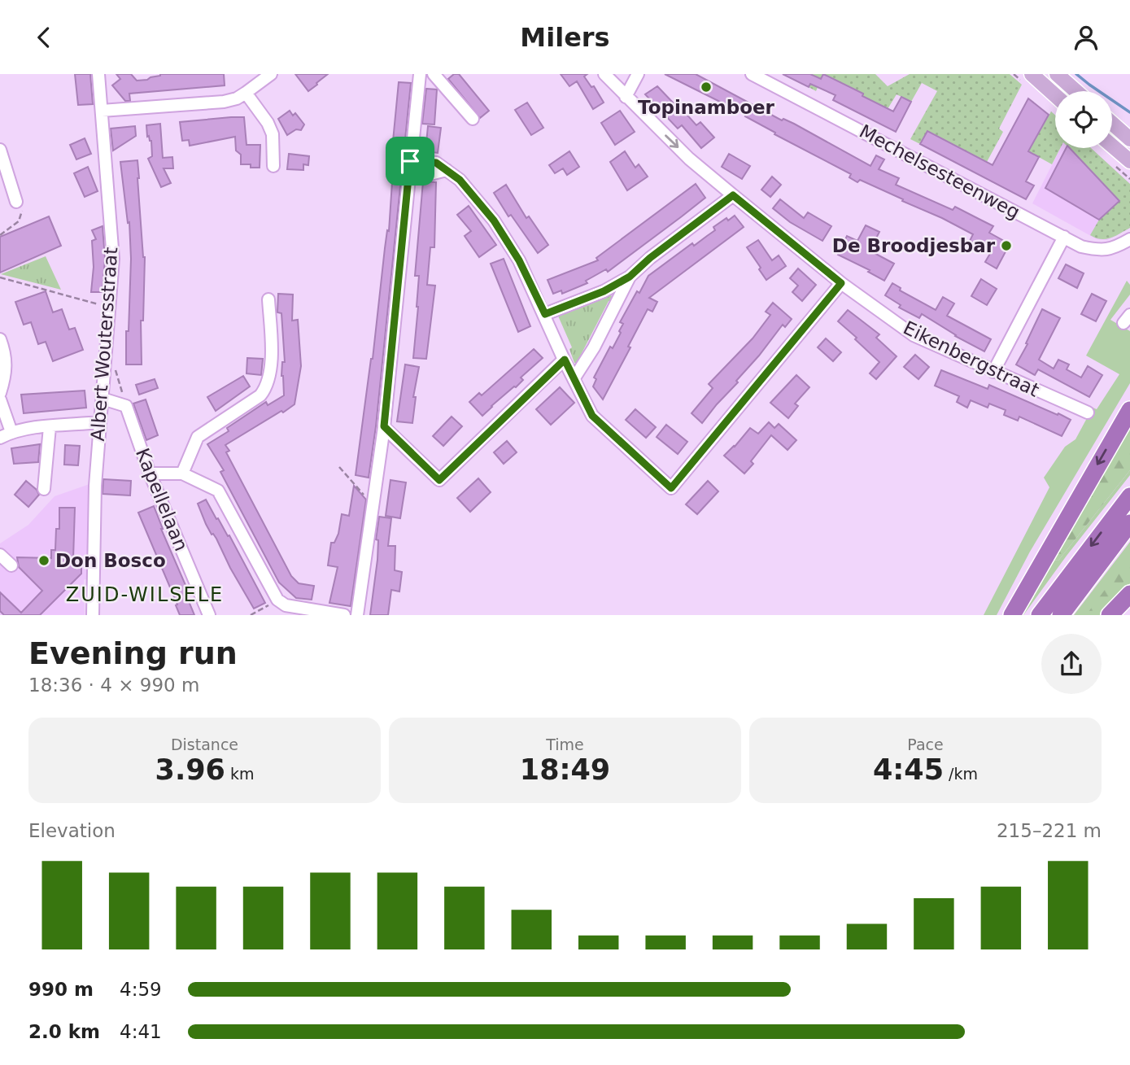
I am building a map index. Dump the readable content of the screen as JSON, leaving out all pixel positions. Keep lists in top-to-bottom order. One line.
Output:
{"streets":{"street":["Mechelsesteenweg","Albert Woutersstraat","Eikenbergstraat","Kapellelaan"]},"districts":["ZUID-WILSELE"],"places":["Topinamboer","De Broodjesbar","Don Bosco"],"page":{"header":"Milers","heading":["Evening run","18:36 · 4 × 990 m"],"stats":[["Distance","3.96 km"],["Time","18:49"],["Pace","4:45 /km"]],"chart":["Elevation","215–221 m"],"list":[{"name":"990 m","note":"4:59"},{"name":"2.0 km","note":"4:41"}]}}
